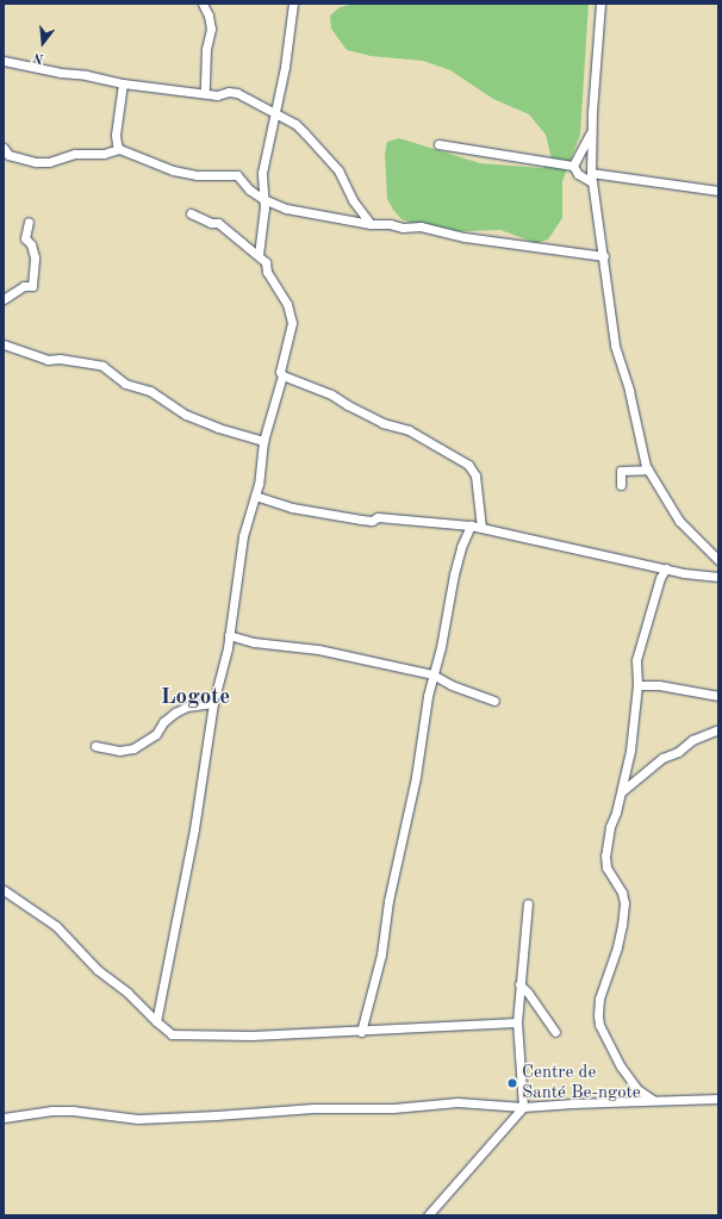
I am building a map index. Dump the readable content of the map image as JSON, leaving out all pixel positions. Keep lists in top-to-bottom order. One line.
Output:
{"districts":["Logote"],"places":["Centre de Santé Be-ngote"],"north":"bottom"}
